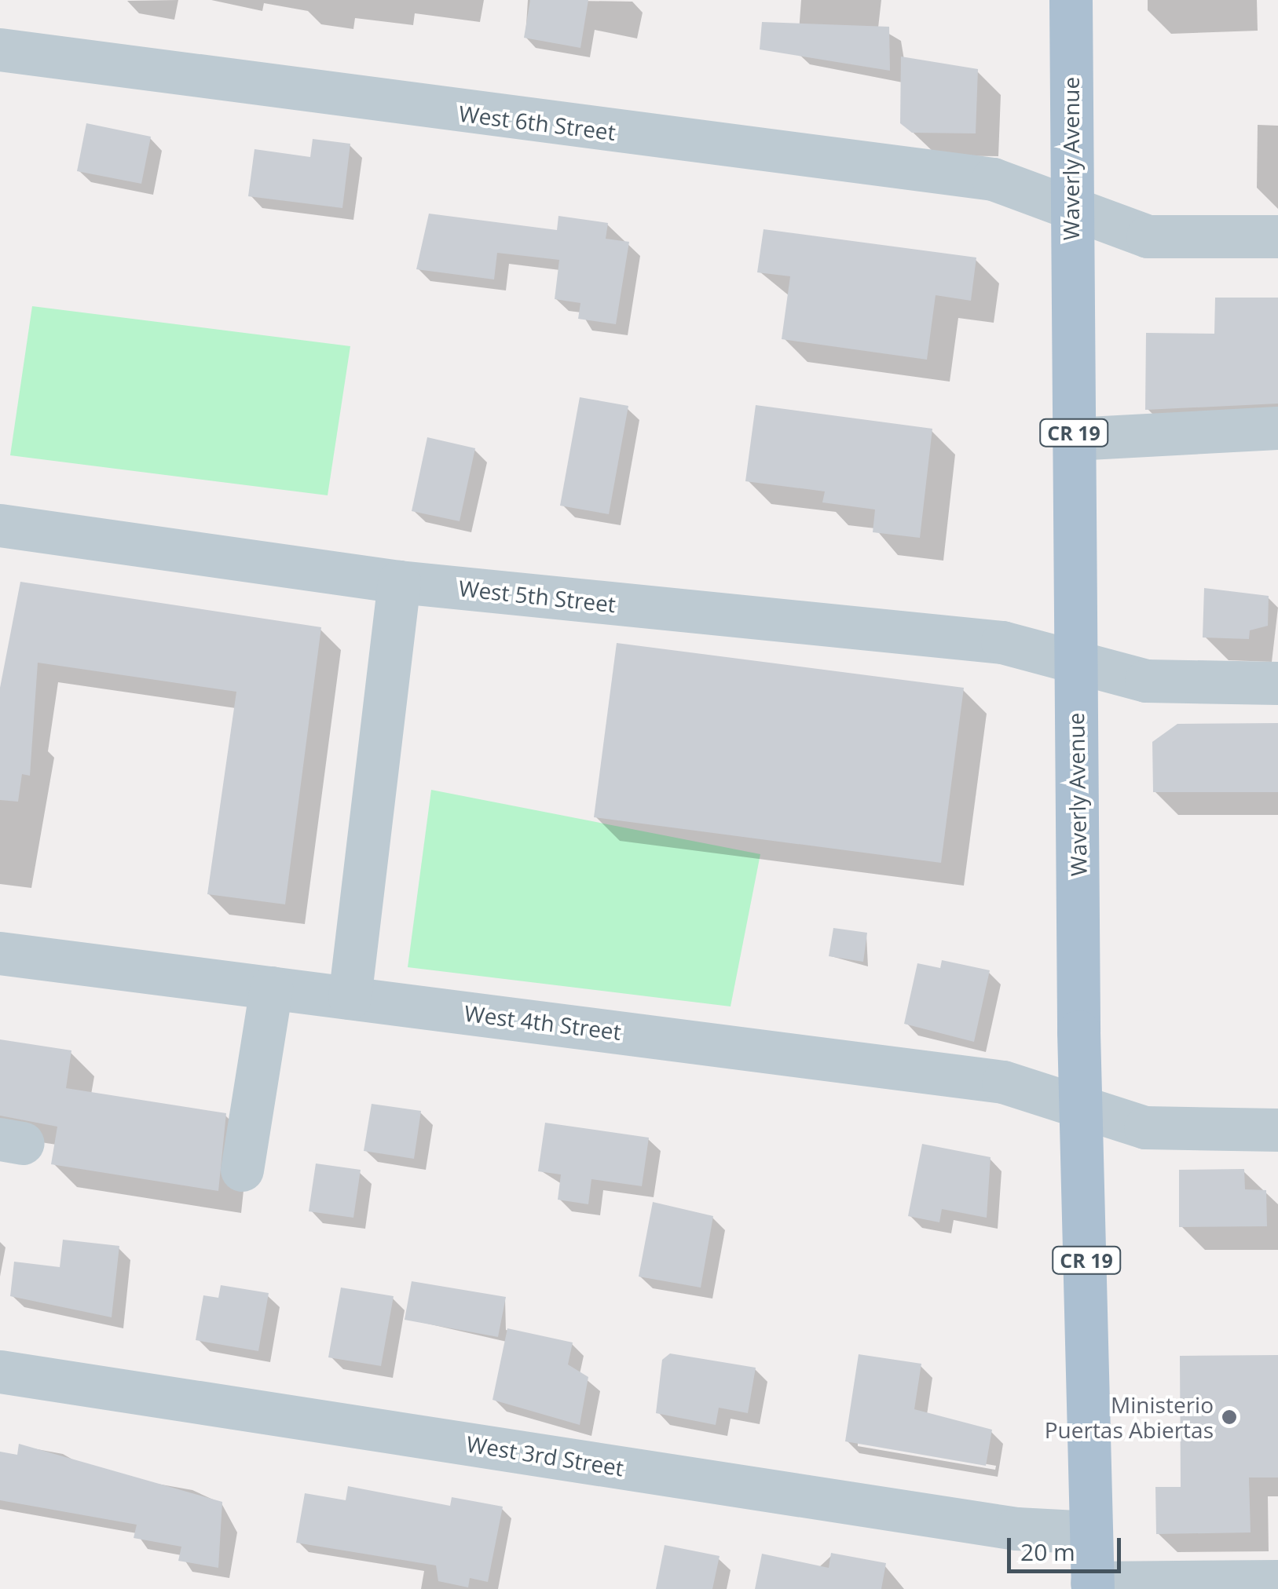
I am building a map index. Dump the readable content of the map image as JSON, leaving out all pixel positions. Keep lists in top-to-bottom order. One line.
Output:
{"streets":{"main road":["Waverly Avenue","CR 19"],"street":["West 6th Street","West 5th Street","West 4th Street","West 3rd Street"]},"crossings":[["West 6th Street","Waverly Avenue"],["Waverly Avenue","West 5th Street"],["Waverly Avenue","West 4th Street"],["Waverly Avenue","West 3rd Street"]],"places":["Ministerio Puertas Abiertas"],"scale_bar":"20 m"}
